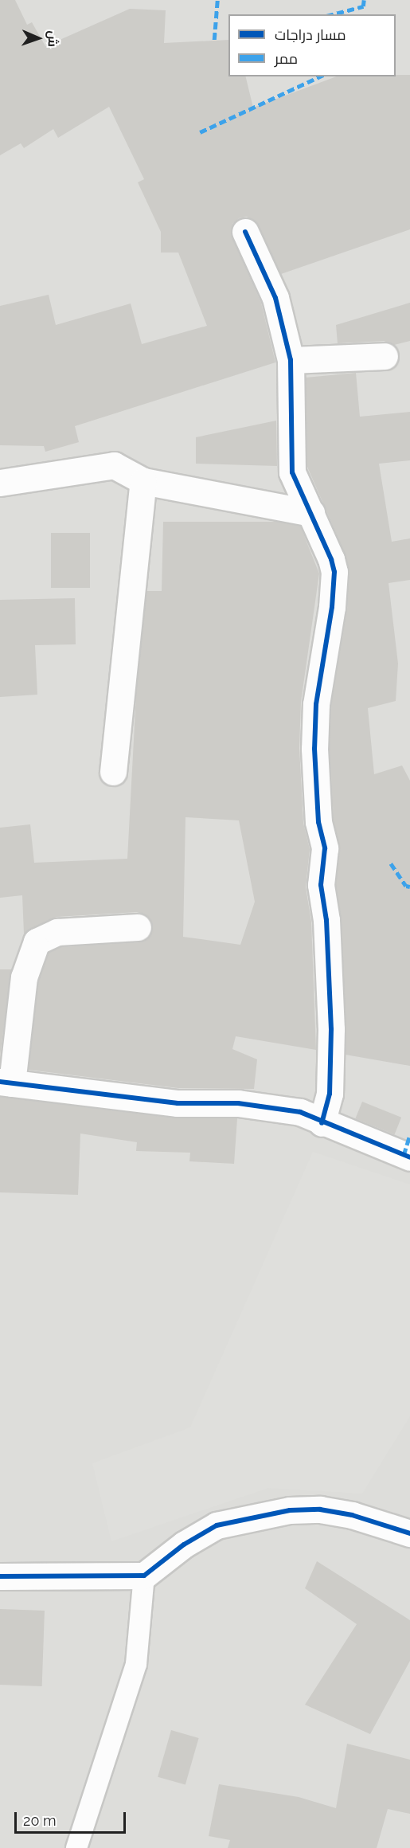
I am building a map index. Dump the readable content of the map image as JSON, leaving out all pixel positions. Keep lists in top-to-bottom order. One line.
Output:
{"legend":["مسار دراجات","ممر"],"scale_bar":"20 m","north":"right"}
